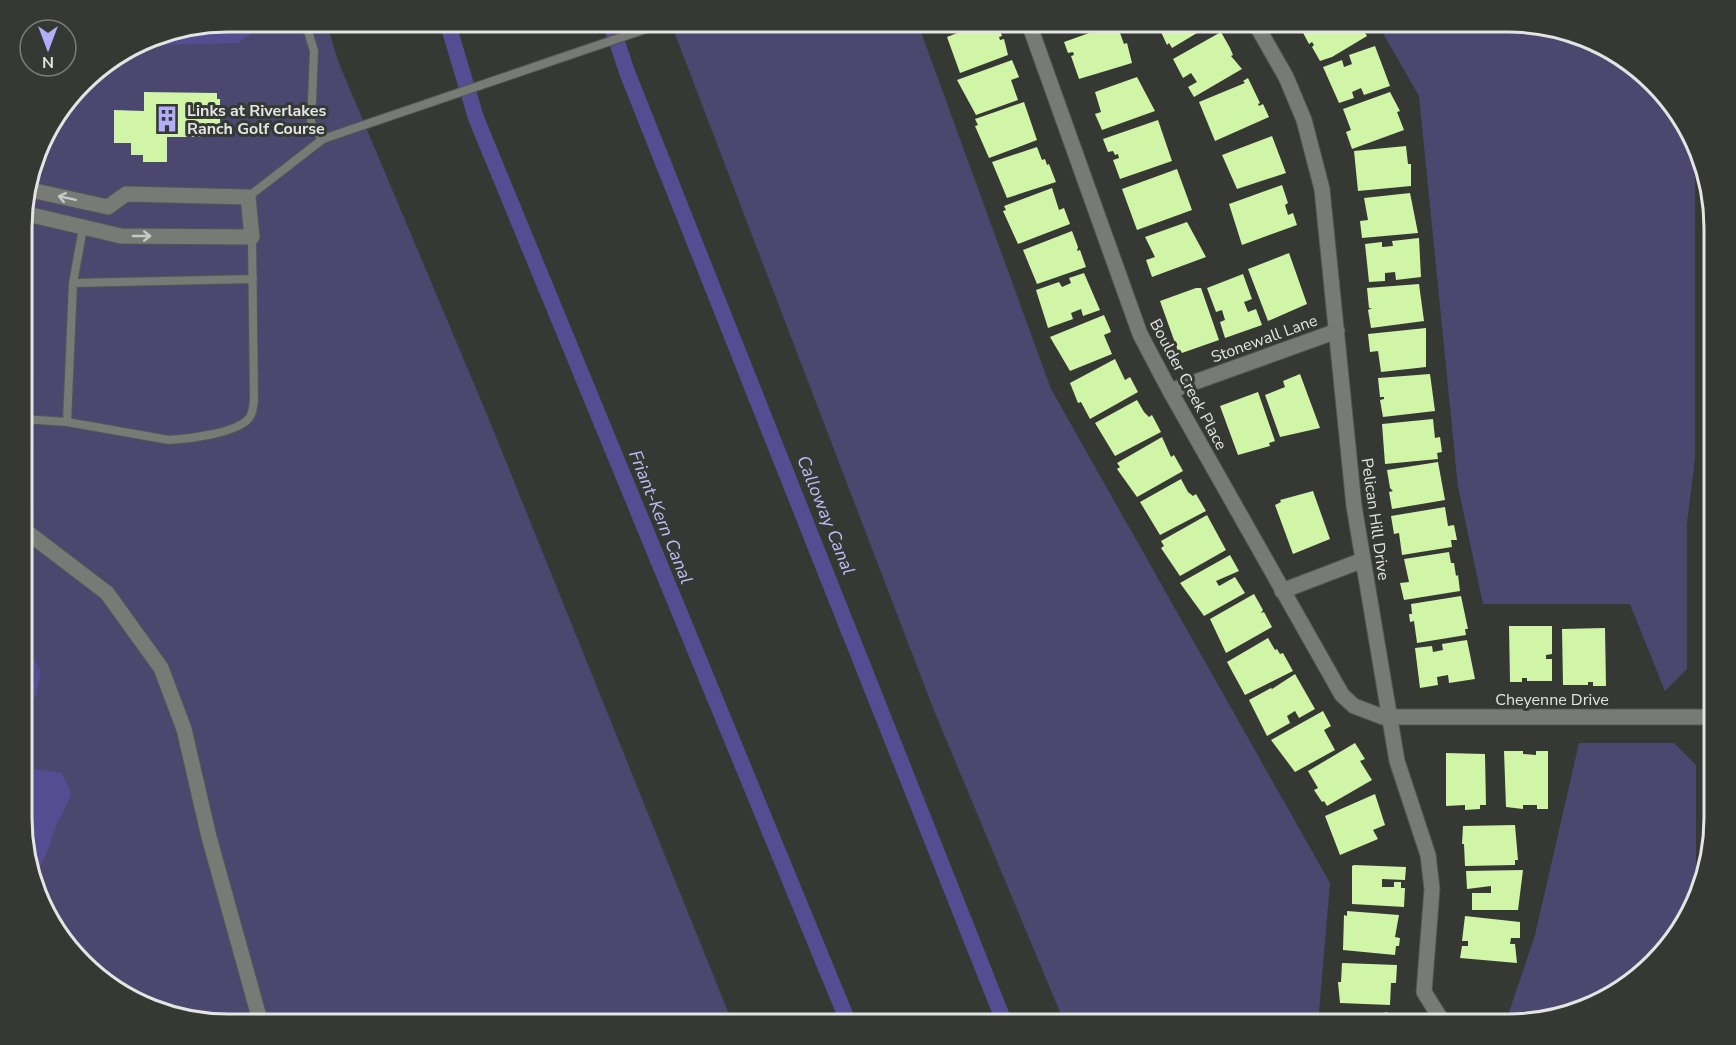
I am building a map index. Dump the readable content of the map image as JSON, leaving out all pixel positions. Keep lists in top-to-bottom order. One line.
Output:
{"streets":{"street":["Stonewall Lane","Boulder Creek Place","Pelican Hill Drive","Cheyenne Drive"]},"crossings":[["Stonewall Lane","Boulder Creek Place"],["Stonewall Lane","Pelican Hill Drive"],["Boulder Creek Place","Pelican Hill Drive"],["Boulder Creek Place","Cheyenne Drive"],["Pelican Hill Drive","Cheyenne Drive"]],"water":["Calloway Canal","Friant-Kern Canal"],"places":{"building":["Links at Riverlakes Ranch Golf Course"]},"north":"bottom"}
